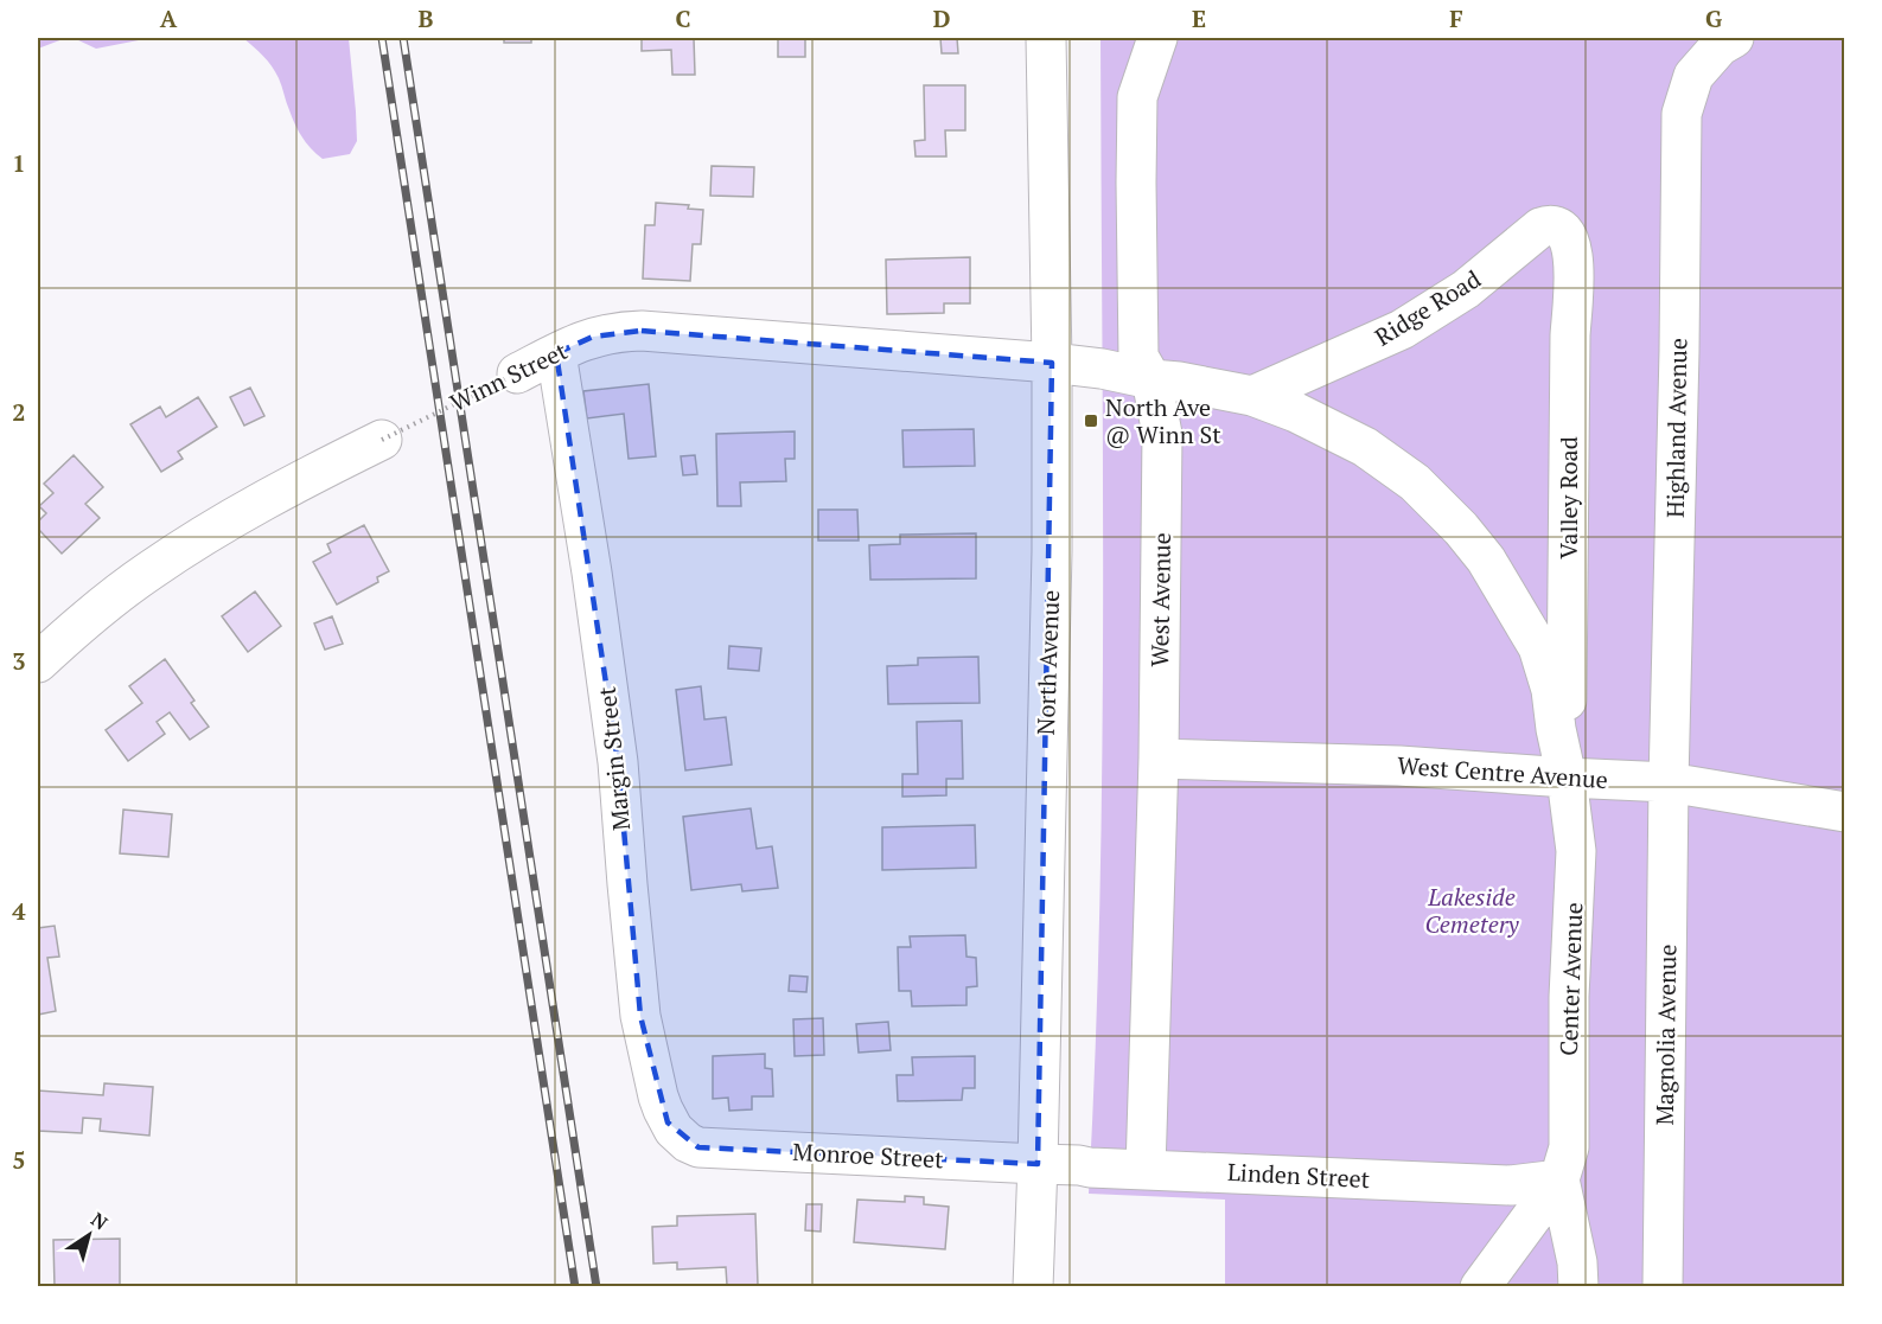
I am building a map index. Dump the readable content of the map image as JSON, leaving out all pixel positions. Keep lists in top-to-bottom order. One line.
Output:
{"streets":{"street":["Ridge Road","Winn Street","Highland Avenue","Valley Road","West Avenue","North Avenue","Margin Street","West Centre Avenue","Center Avenue","Magnolia Avenue","Monroe Street","Linden Street"]},"crossings":[["Ridge Road","Winn Street"],["Ridge Road","Valley Road"],["Winn Street","Valley Road"],["Winn Street","West Avenue"],["Winn Street","North Avenue"],["Winn Street","Margin Street"],["Winn Street","West Centre Avenue"],["Winn Street","Center Avenue"],["Highland Avenue","West Centre Avenue"],["Highland Avenue","Magnolia Avenue"],["Valley Road","West Centre Avenue"],["Valley Road","Center Avenue"],["West Avenue","West Centre Avenue"],["West Avenue","Linden Street"],["North Avenue","Monroe Street"],["North Avenue","Linden Street"],["Margin Street","Monroe Street"],["West Centre Avenue","Center Avenue"],["West Centre Avenue","Magnolia Avenue"],["Center Avenue","Linden Street"],["Monroe Street","Linden Street"]],"parks":["Lakeside Cemetery"],"places":{"transit":["North Ave @ Winn St"]},"north":"top right","grid":{"columns":["A","B","C","D","E","F","G"],"rows":["1","2","3","4","5"]}}
